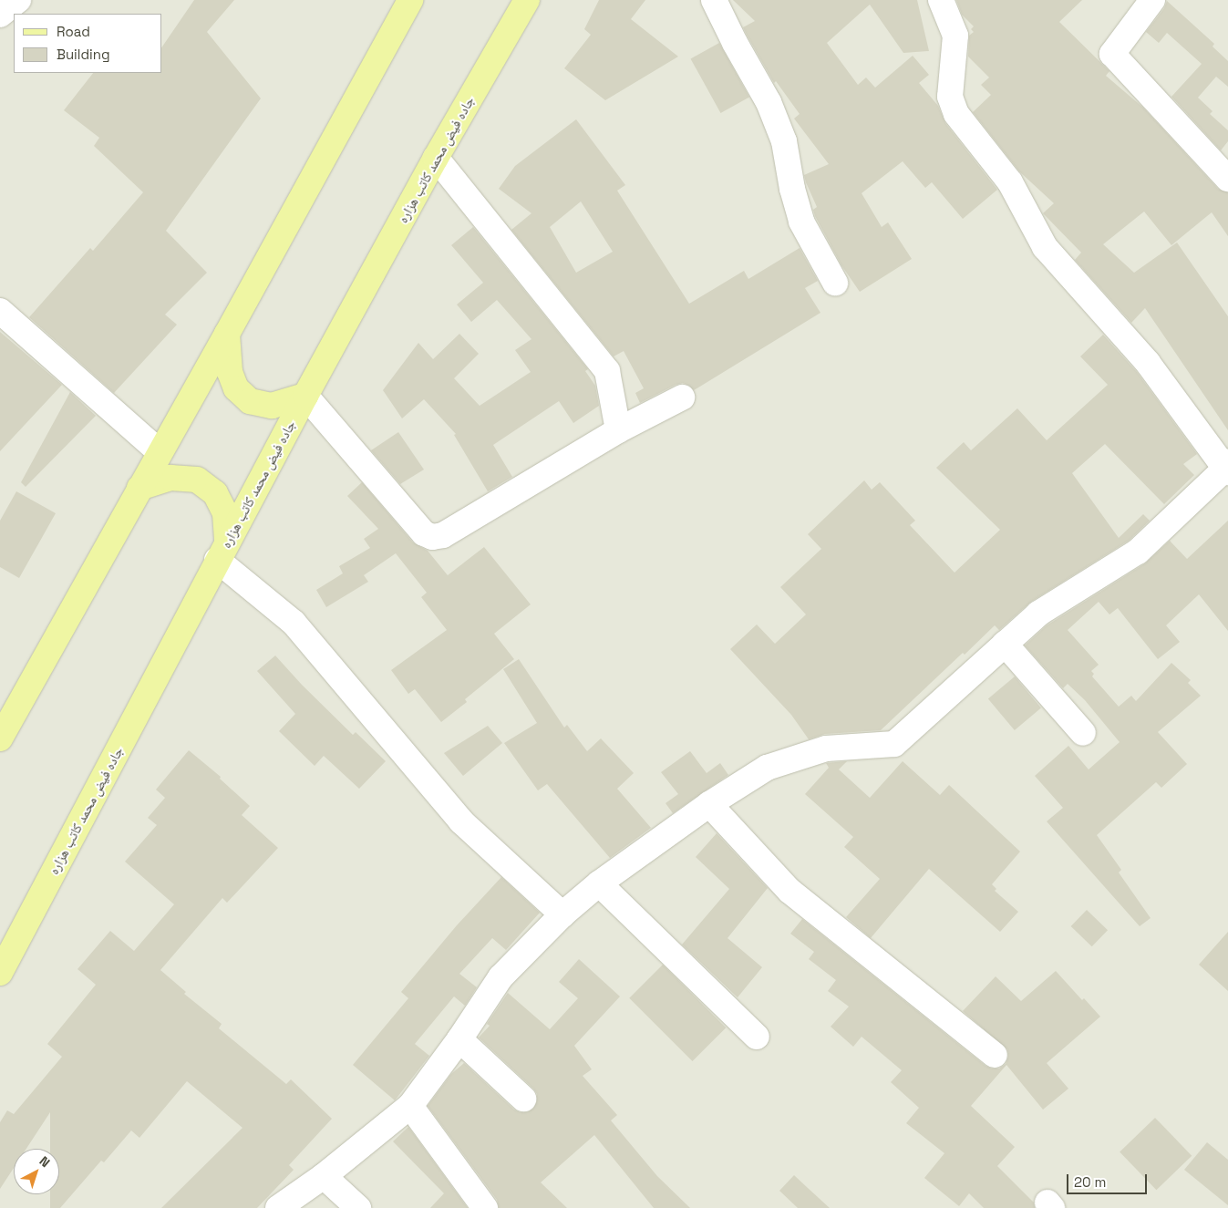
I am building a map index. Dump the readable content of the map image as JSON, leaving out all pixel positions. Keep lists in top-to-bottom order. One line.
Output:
{"streets":{"main road":["جاده فیض محمد کاتب هزاره"]},"legend":["Road","Building"],"scale_bar":"20 m","north":"top right"}
